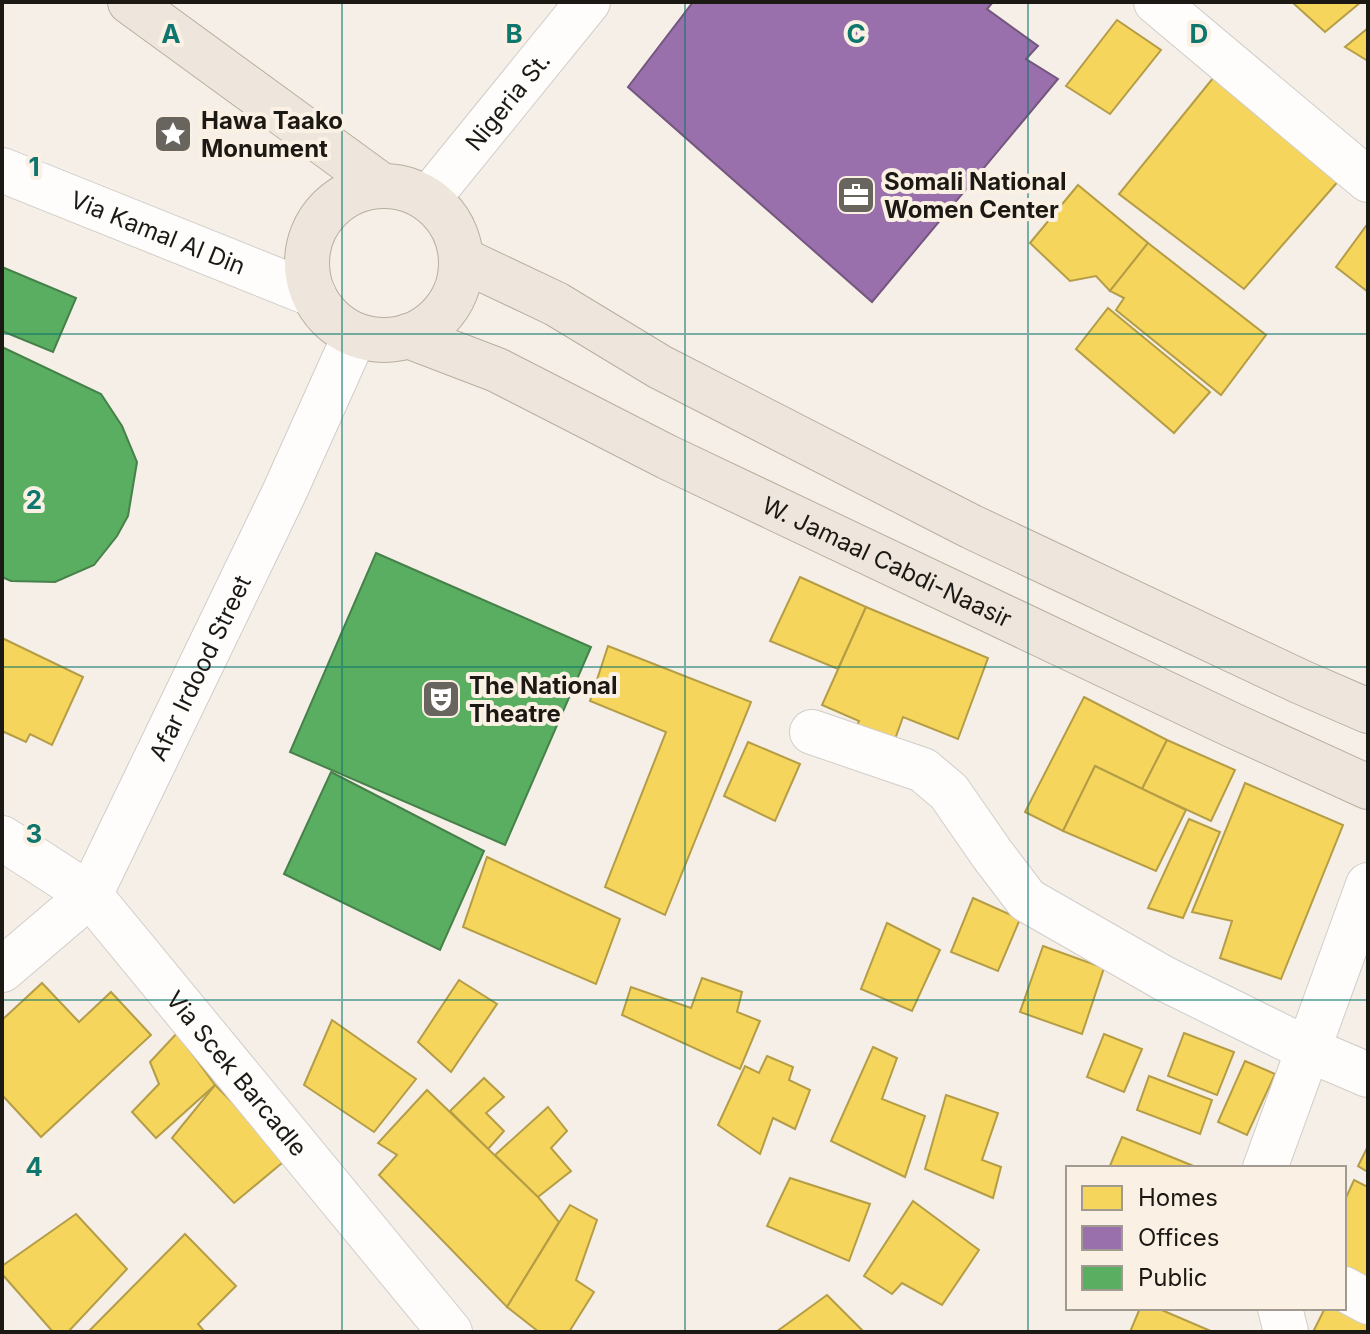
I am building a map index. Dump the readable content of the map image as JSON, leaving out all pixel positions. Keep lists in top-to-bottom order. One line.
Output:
{"streets":{"highway":["W. Jamaal Cabdi-Naasir"],"street":["Nigeria St.","Via Kamal Al Din","Afar Irdood Street","Via Scek Barcadle"]},"crossings":[["Nigeria St.","Via Kamal Al Din"],["Nigeria St.","W. Jamaal Cabdi-Naasir"],["Nigeria St.","Afar Irdood Street"],["Via Kamal Al Din","W. Jamaal Cabdi-Naasir"],["Via Kamal Al Din","Afar Irdood Street"],["W. Jamaal Cabdi-Naasir","Afar Irdood Street"],["Afar Irdood Street","Via Scek Barcadle"]],"places":{"place":["Hawa Taako Monument"],"office":["Somali National Women Center"],"theatre":["The National Theatre"]},"legend":["Homes","Offices","Public"],"grid":{"columns":["A","B","C","D"],"rows":["1","2","3","4"]}}
